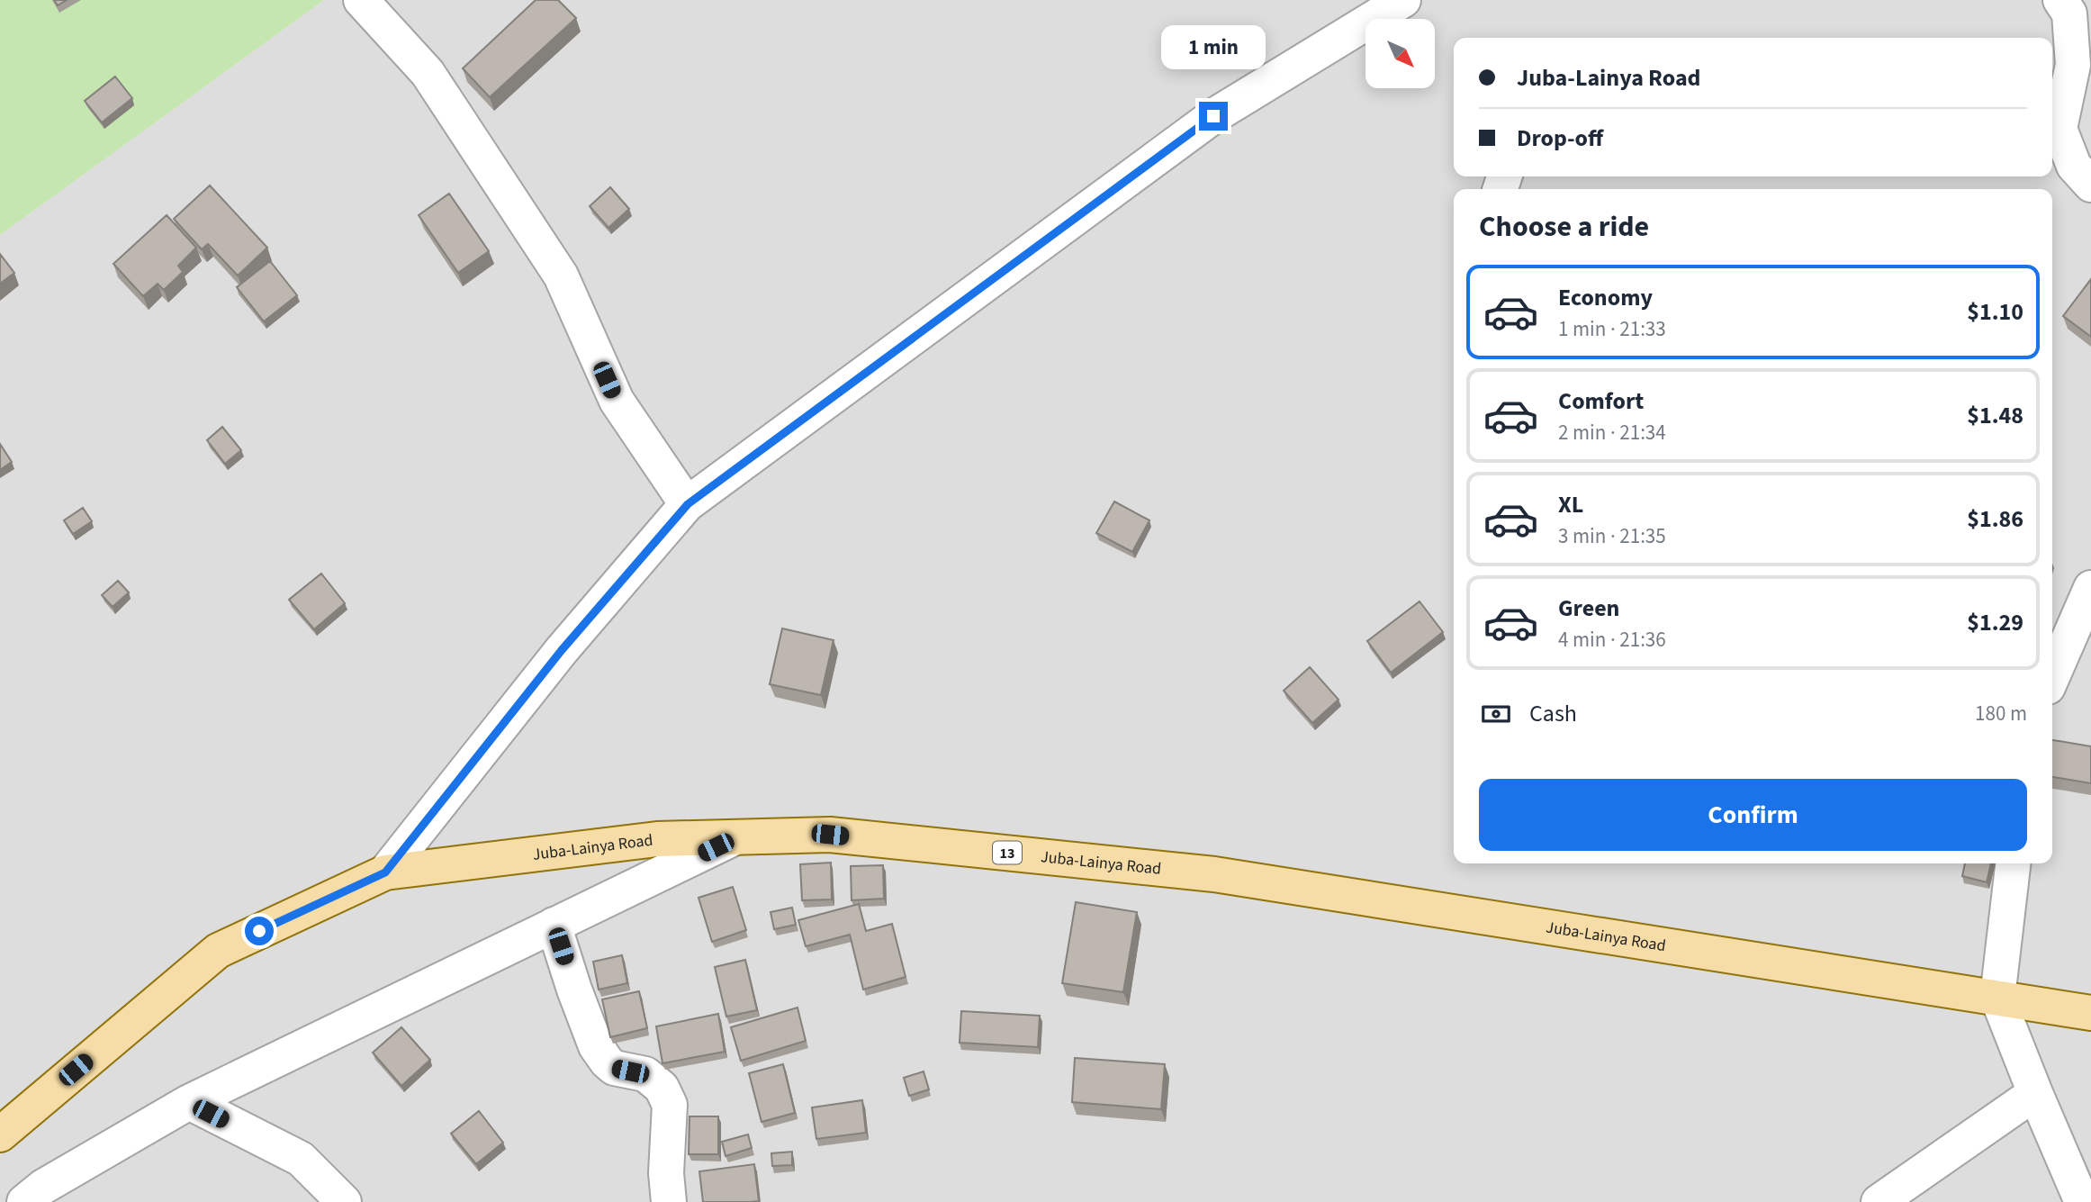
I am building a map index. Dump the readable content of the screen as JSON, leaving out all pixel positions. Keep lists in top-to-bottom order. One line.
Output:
{"streets":{"main road":["Juba-Lainya Road","13"]},"north":"bottom right","page":{"bubble":"1 min","banner":["Juba-Lainya Road","Drop-off"],"heading":"Choose a ride","list":[{"name":"Economy","note":"1 min · 21:33","value":"$1.10"},{"name":"Comfort","note":"2 min · 21:34","value":"$1.48"},{"name":"XL","note":"3 min · 21:35","value":"$1.86"},{"name":"Green","note":"4 min · 21:36","value":"$1.29"}],"pay":["Cash","180 m"],"buttons":"Confirm"}}
